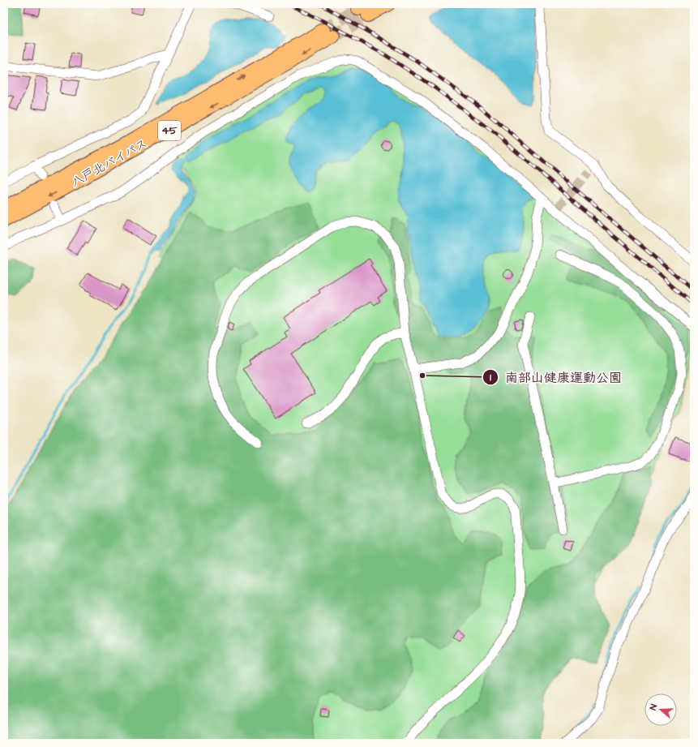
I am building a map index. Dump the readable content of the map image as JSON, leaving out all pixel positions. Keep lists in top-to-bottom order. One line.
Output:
{"streets":{"highway":["45","八戸北バイパス"]},"places":["南部山健康運動公園"],"north":"left"}
